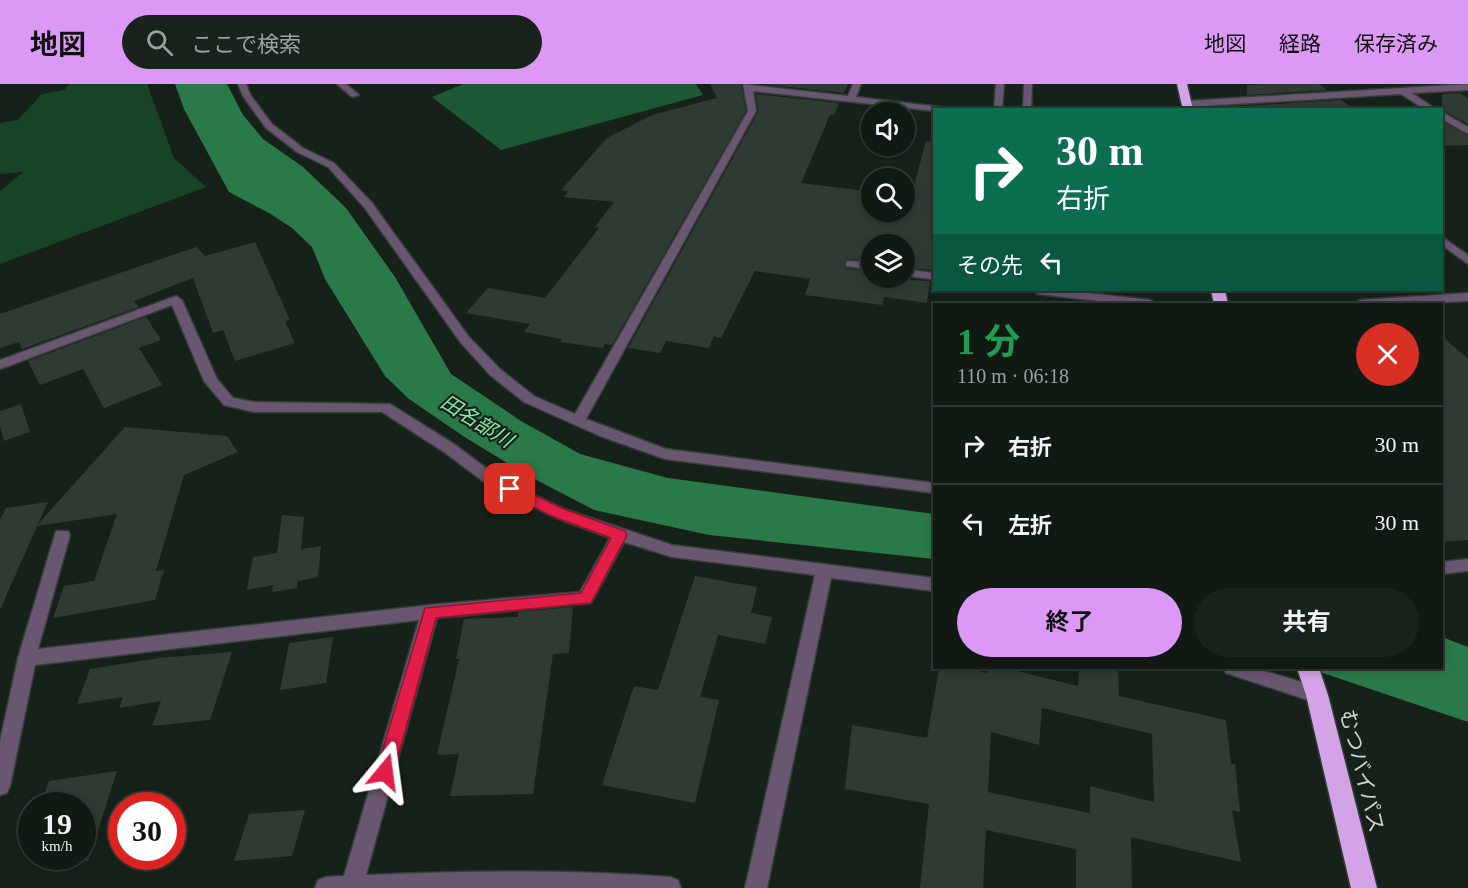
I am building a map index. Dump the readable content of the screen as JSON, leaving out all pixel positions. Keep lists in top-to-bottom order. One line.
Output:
{"streets":{"highway":["むつバイパス"]},"water":["田名部川"],"page":{"header":"地図","search":"ここで検索","nav":["地図","経路","保存済み"],"turn":["30 m","右折"],"then":"その先","heading":["1 分","110 m · 06:18"],"list":[{"name":"右折","value":"30 m"},{"name":"左折","value":"30 m"}],"buttons":["終了","共有"],"speed":"19 km/h","limit":"30"}}
